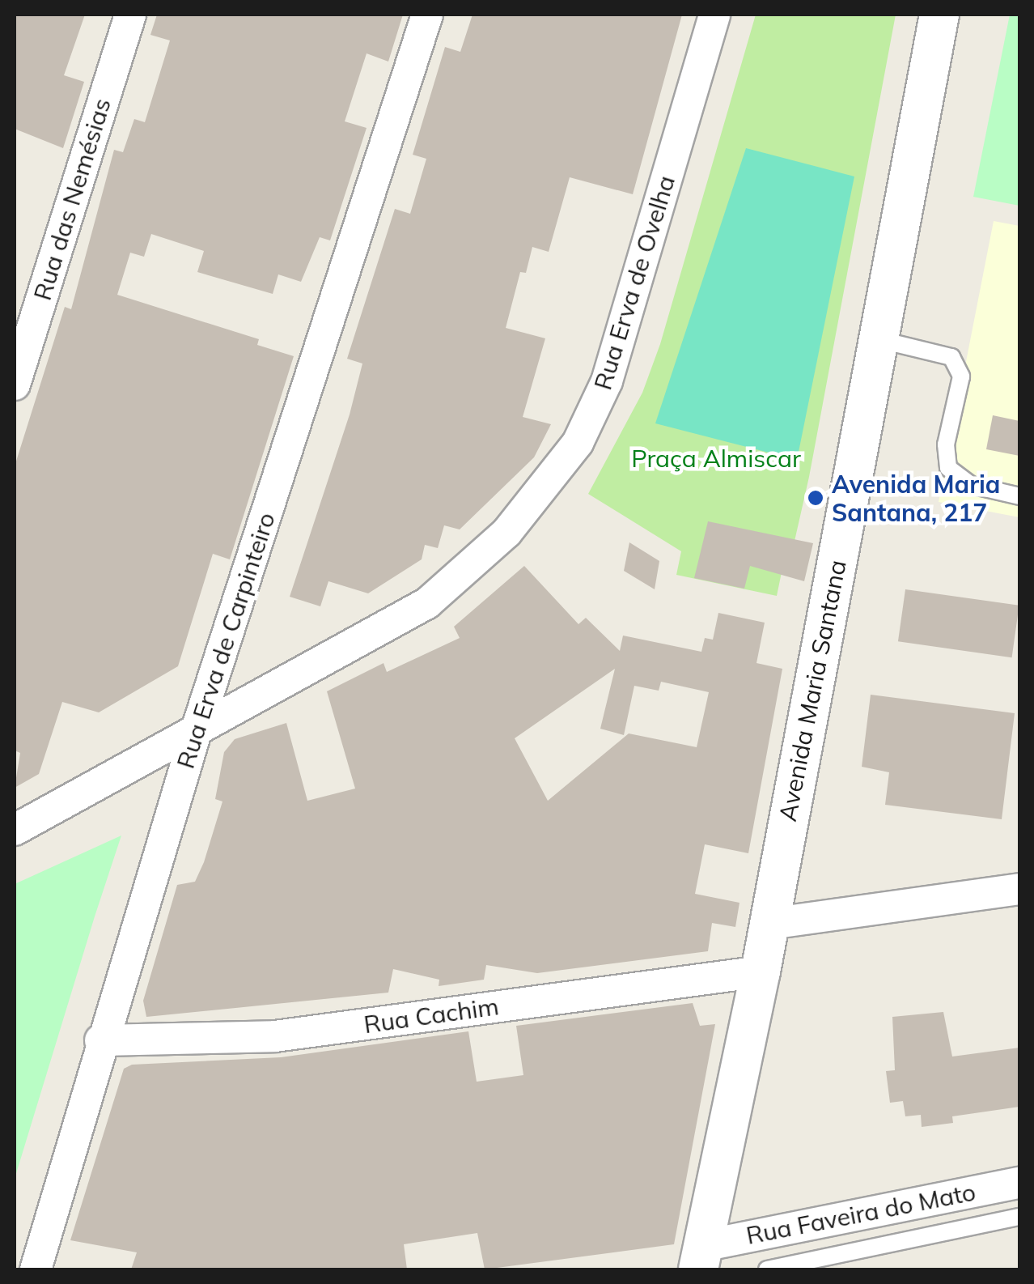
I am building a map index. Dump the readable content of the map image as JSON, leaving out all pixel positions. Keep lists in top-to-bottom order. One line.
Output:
{"streets":{"street":["Rua das Nemésias","Rua Erva de Ovelha","Rua Erva de Carpinteiro","Avenida Maria Santana","Rua Cachim","Rua Faveira do Mato"]},"crossings":[["Rua Erva de Ovelha","Rua Erva de Carpinteiro"],["Rua Erva de Carpinteiro","Rua Cachim"],["Avenida Maria Santana","Rua Cachim"],["Avenida Maria Santana","Rua Faveira do Mato"]],"parks":["Praça Almiscar"],"places":["Avenida Maria Santana, 217"]}
